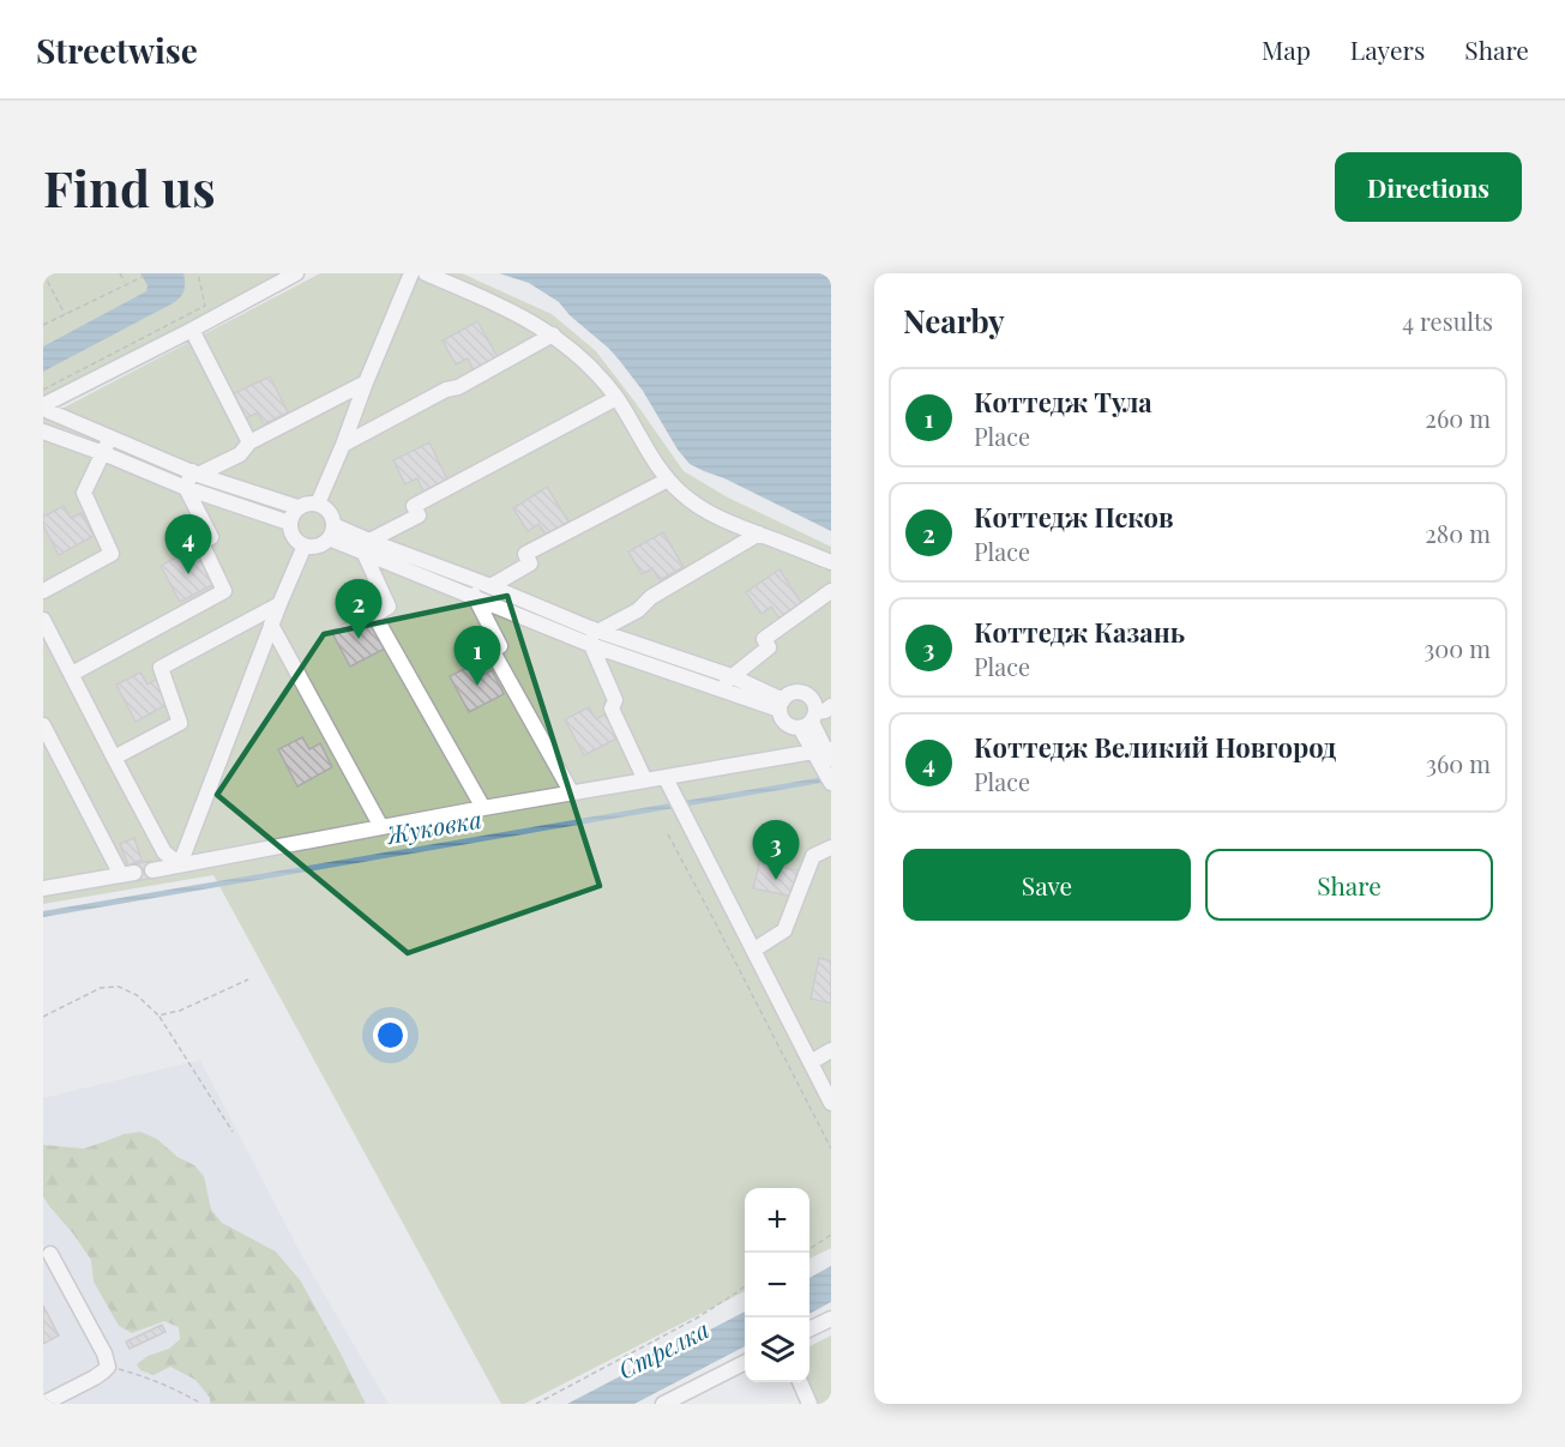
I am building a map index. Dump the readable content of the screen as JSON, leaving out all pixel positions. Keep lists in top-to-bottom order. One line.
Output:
{"water":["Жуковка","Стрелка"],"page":{"header":"Streetwise","nav":["Map","Layers","Share"],"buttons":["Directions",["Save","Share"]],"title":"Find us","heading":["Nearby","4 results"],"list":[{"mark":"1","name":"Коттедж Тула","note":"Place","value":"260 m"},{"mark":"2","name":"Коттедж Псков","note":"Place","value":"280 m"},{"mark":"3","name":"Коттедж Казань","note":"Place","value":"300 m"},{"mark":"4","name":"Коттедж Великий Новгород","note":"Place","value":"360 m"}],"pins":["4","2","1","3"],"map_buttons":["+","−"]}}
